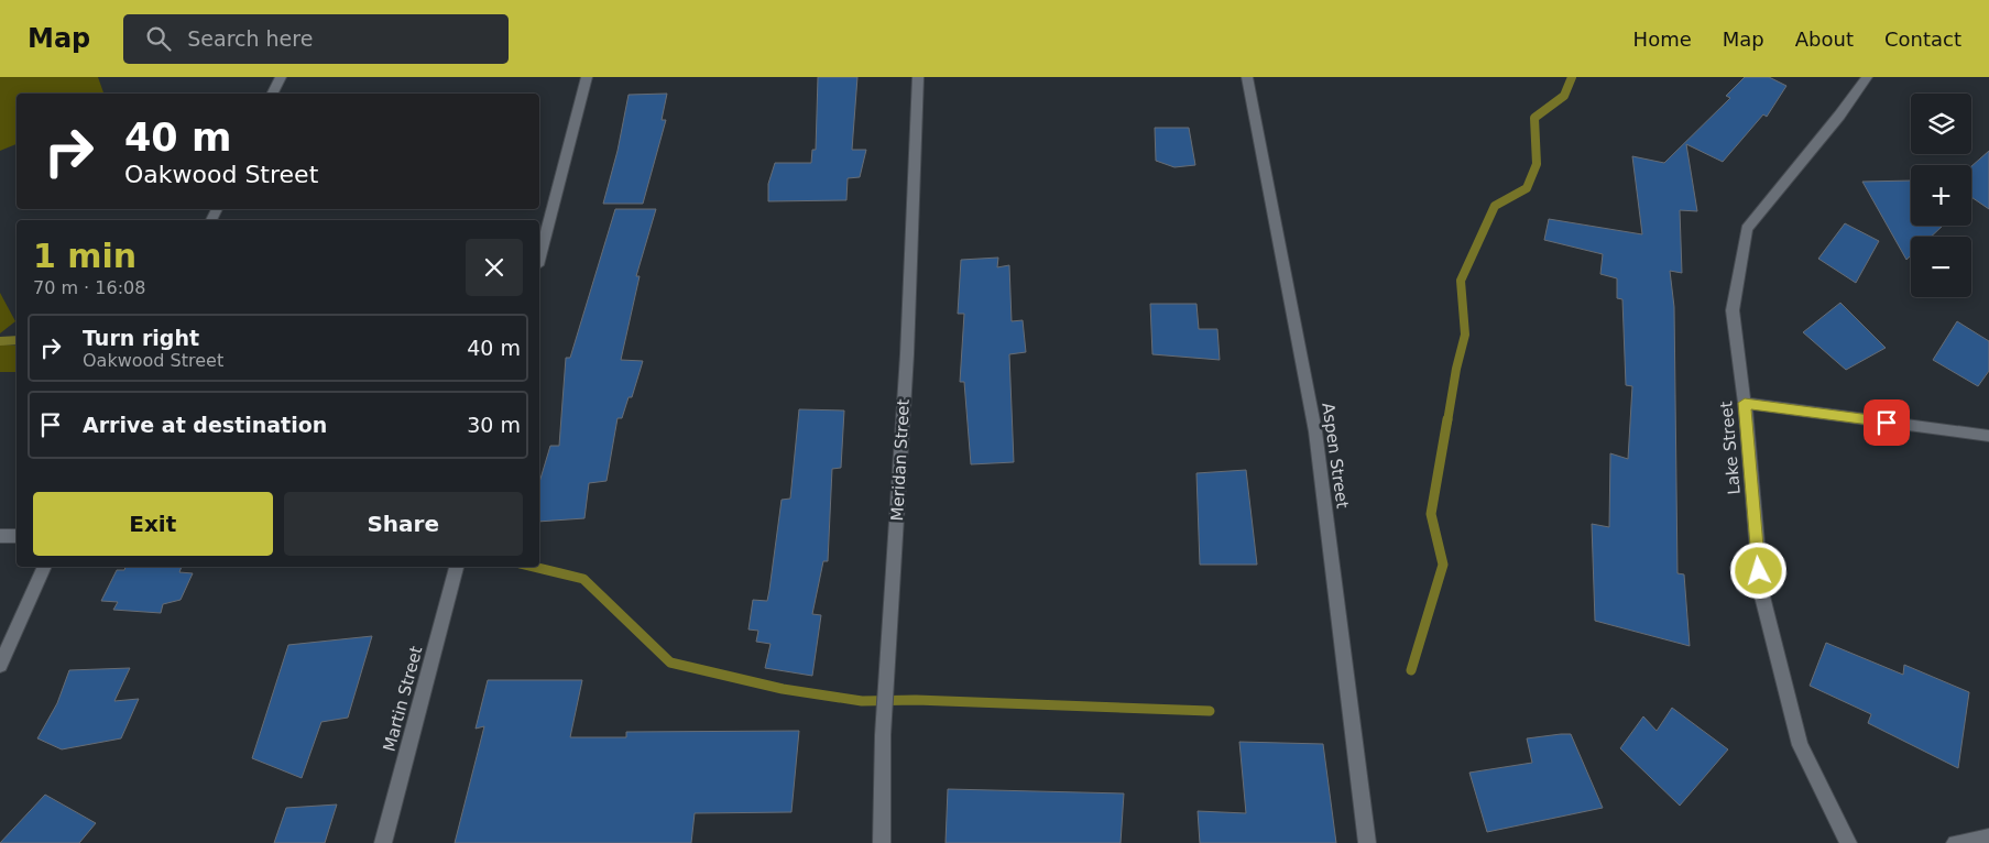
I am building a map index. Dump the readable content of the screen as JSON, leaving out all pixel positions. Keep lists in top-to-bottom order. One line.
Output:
{"streets":{"street":["Lake Street","Aspen Street","Meridan Street","Martin Street"]},"page":{"header":"Map","search":"Search here","nav":["Home","Map","About","Contact"],"map_buttons":["+","−"],"turn":["40 m","Oakwood Street"],"heading":["1 min","70 m · 16:08"],"list":[{"name":"Turn right","note":"Oakwood Street","value":"40 m"},{"name":"Arrive at destination","value":"30 m"}],"buttons":["Exit","Share"]}}
